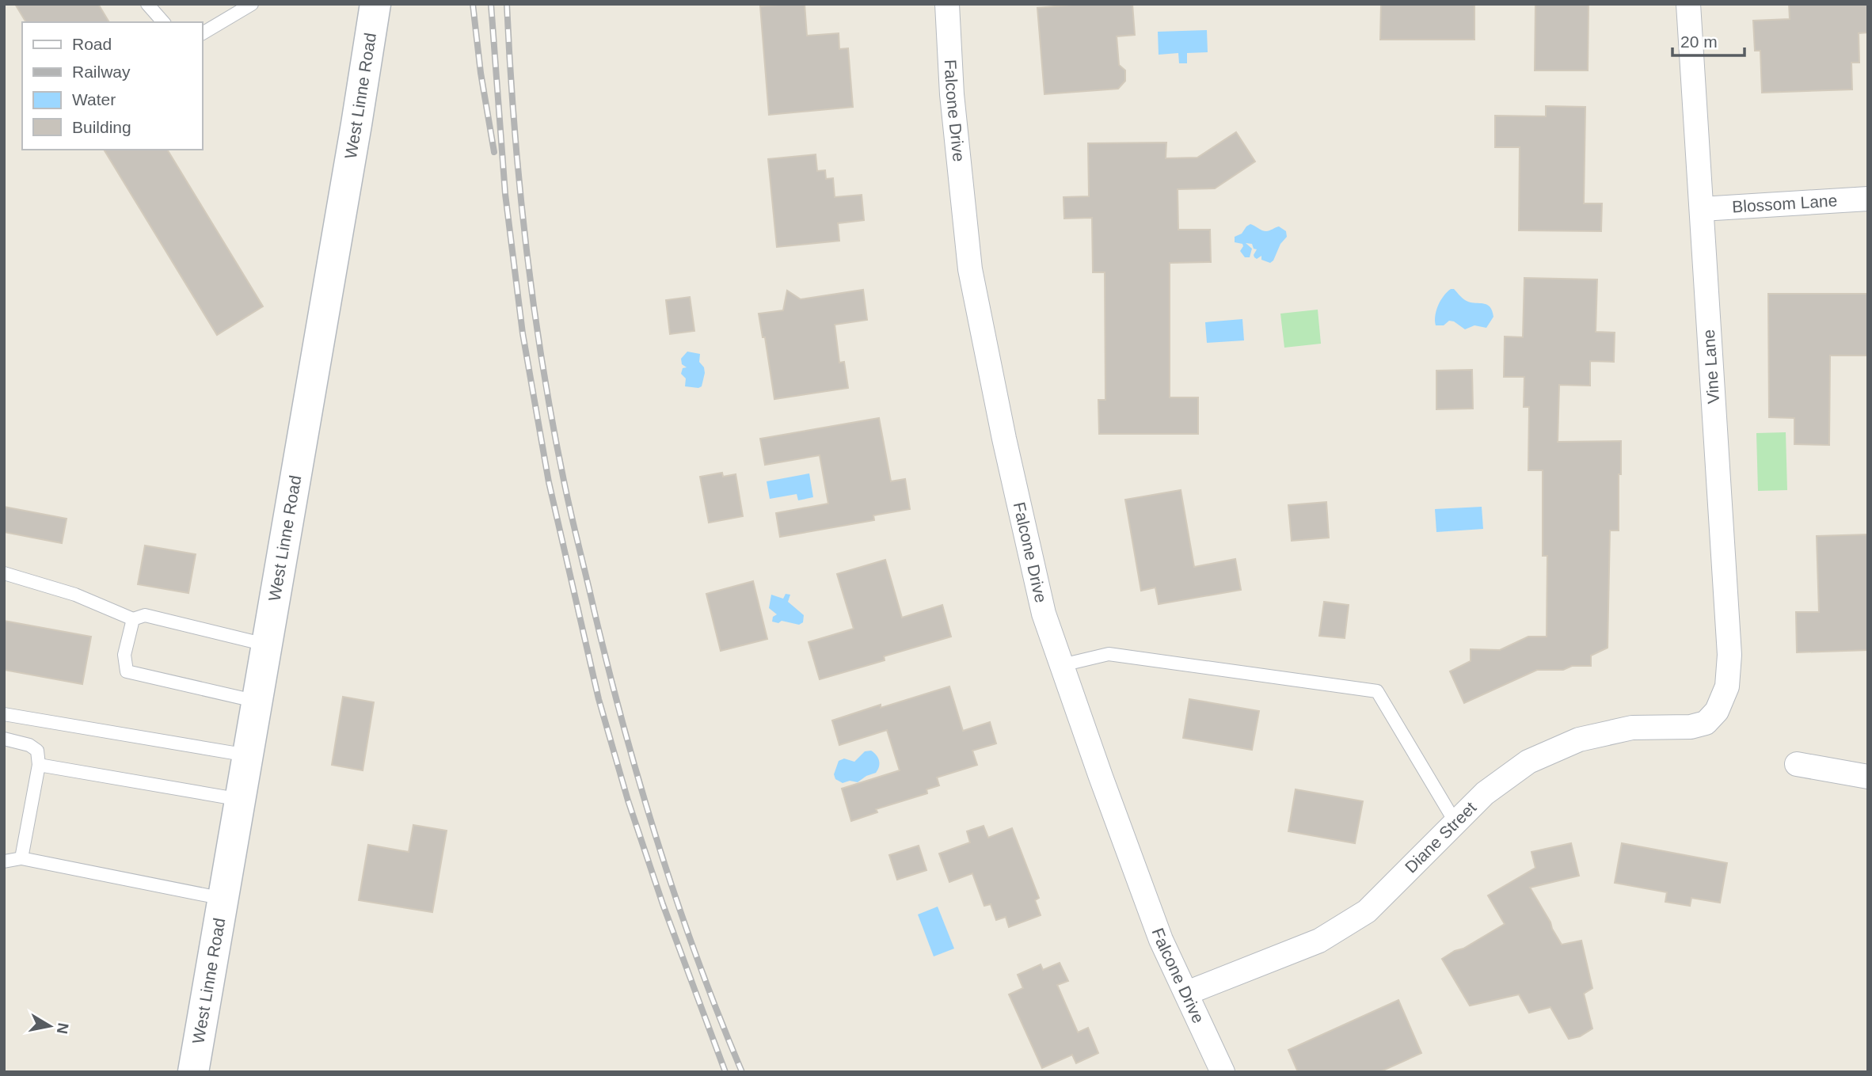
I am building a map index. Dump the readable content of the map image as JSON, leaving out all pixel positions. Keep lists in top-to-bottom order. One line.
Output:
{"streets":{"street":["West Linne Road","Falcone Drive","Blossom Lane","Vine Lane","Diane Street"]},"crossings":[["Falcone Drive","Diane Street"],["Blossom Lane","Vine Lane"],["Vine Lane","Diane Street"]],"legend":["Road","Railway","Water","Building"],"scale_bar":"20 m","north":"right"}
